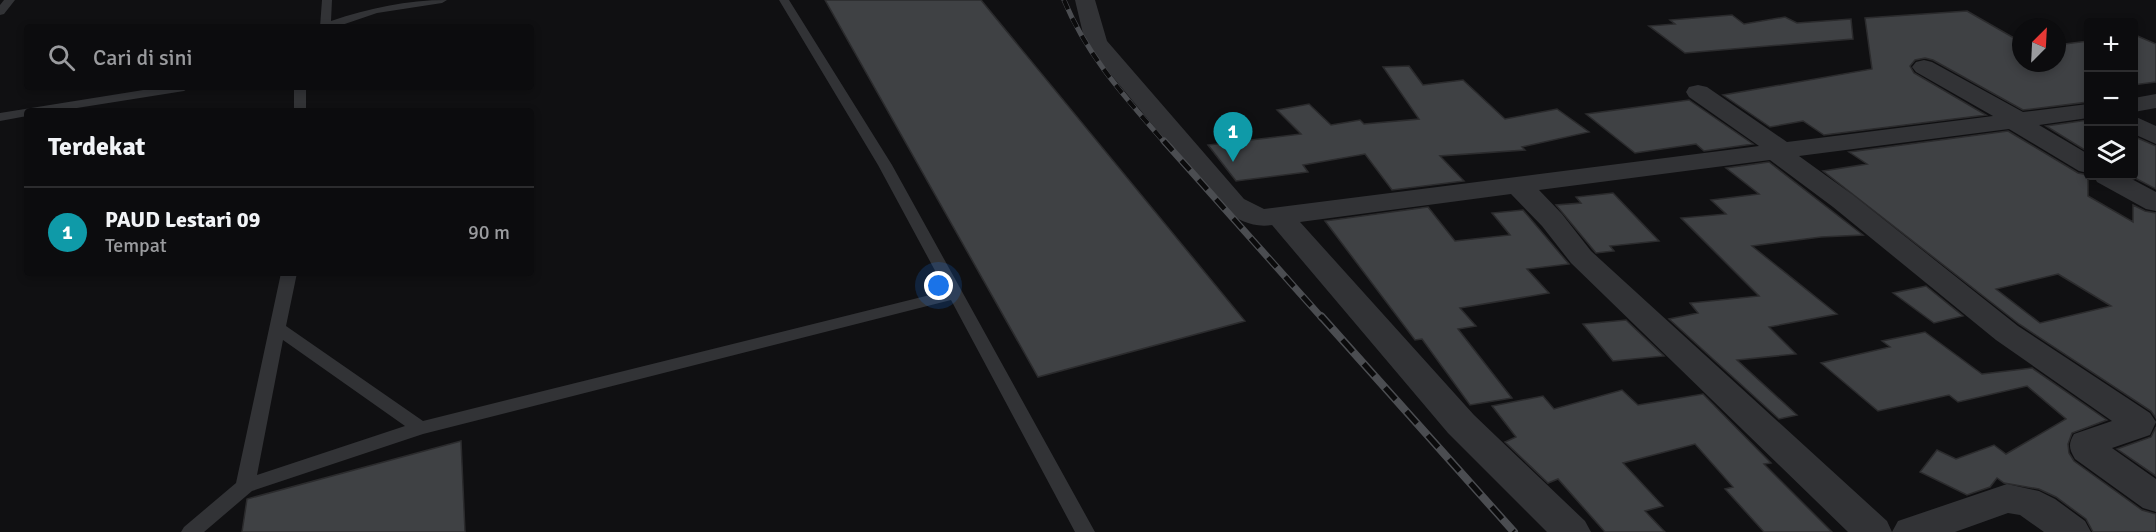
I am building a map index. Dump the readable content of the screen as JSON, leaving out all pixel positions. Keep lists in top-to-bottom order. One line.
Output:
{"north":"top right","page":{"map_buttons":["+","−"],"search":"Cari di sini","heading":"Terdekat","pins":"1","list":[{"mark":"1","name":"PAUD Lestari 09","note":"Tempat","value":"90 m"}]}}
